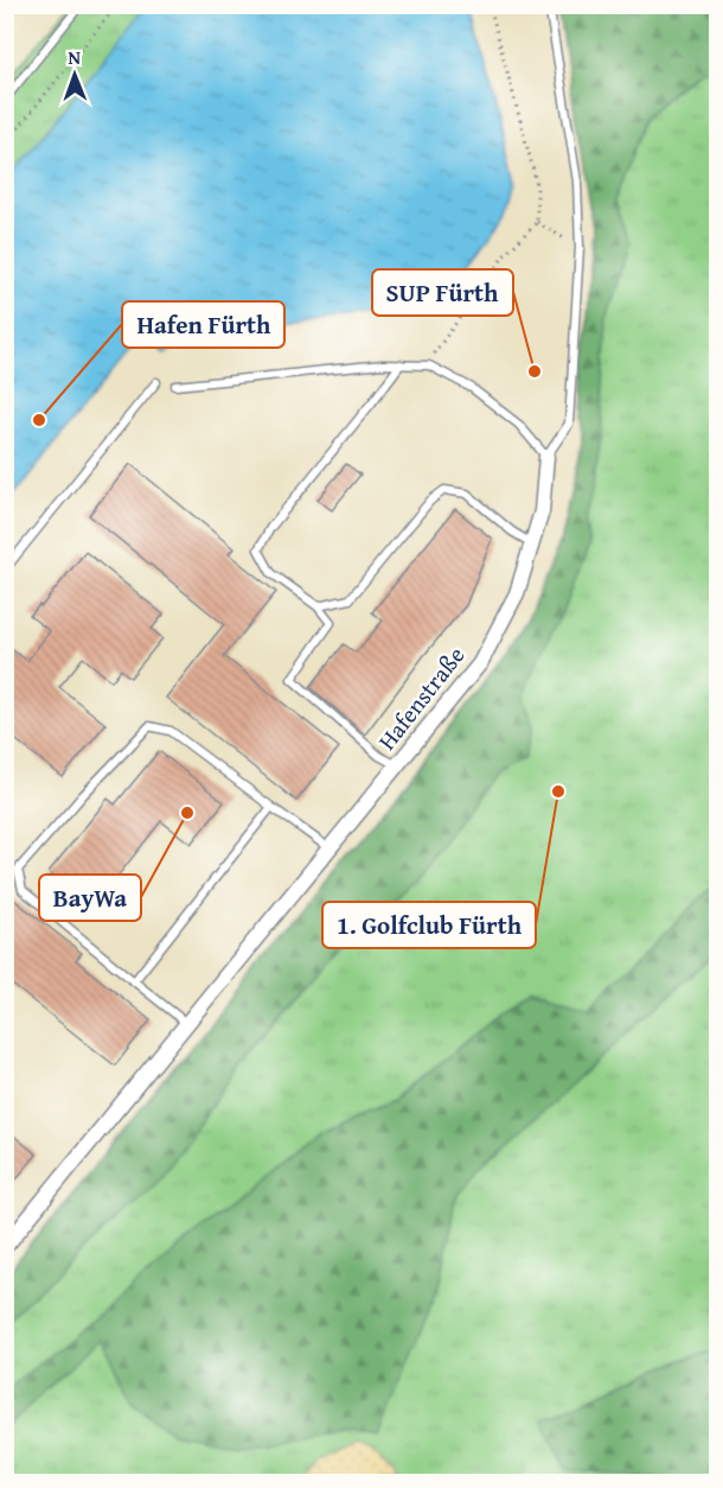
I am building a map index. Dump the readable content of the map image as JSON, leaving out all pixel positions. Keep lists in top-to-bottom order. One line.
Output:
{"streets":{"street":["Hafenstraße"]},"places":["SUP Fürth","Hafen Fürth","1. Golfclub Fürth","BayWa"],"north":"top"}
